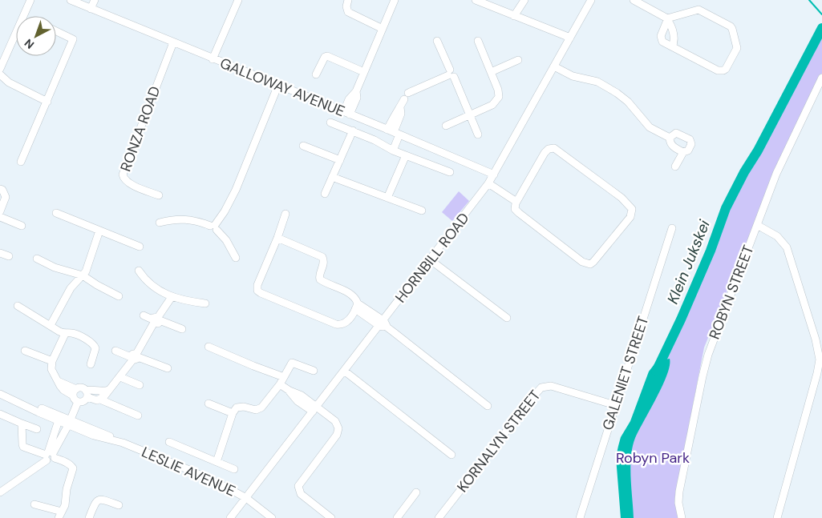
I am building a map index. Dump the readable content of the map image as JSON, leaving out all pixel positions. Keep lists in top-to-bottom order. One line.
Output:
{"streets":{"street":["GALLOWAY AVENUE","RONZA ROAD","HORNBILL ROAD","ROBYN STREET","GALENIET STREET","KORNALYN STREET","LESLIE AVENUE"]},"crossings":[["GALLOWAY AVENUE","RONZA ROAD"],["GALLOWAY AVENUE","HORNBILL ROAD"],["HORNBILL ROAD","LESLIE AVENUE"],["GALENIET STREET","KORNALYN STREET"]],"water":["Klein Jukskei"],"parks":["Robyn Park"],"north":"bottom left"}
